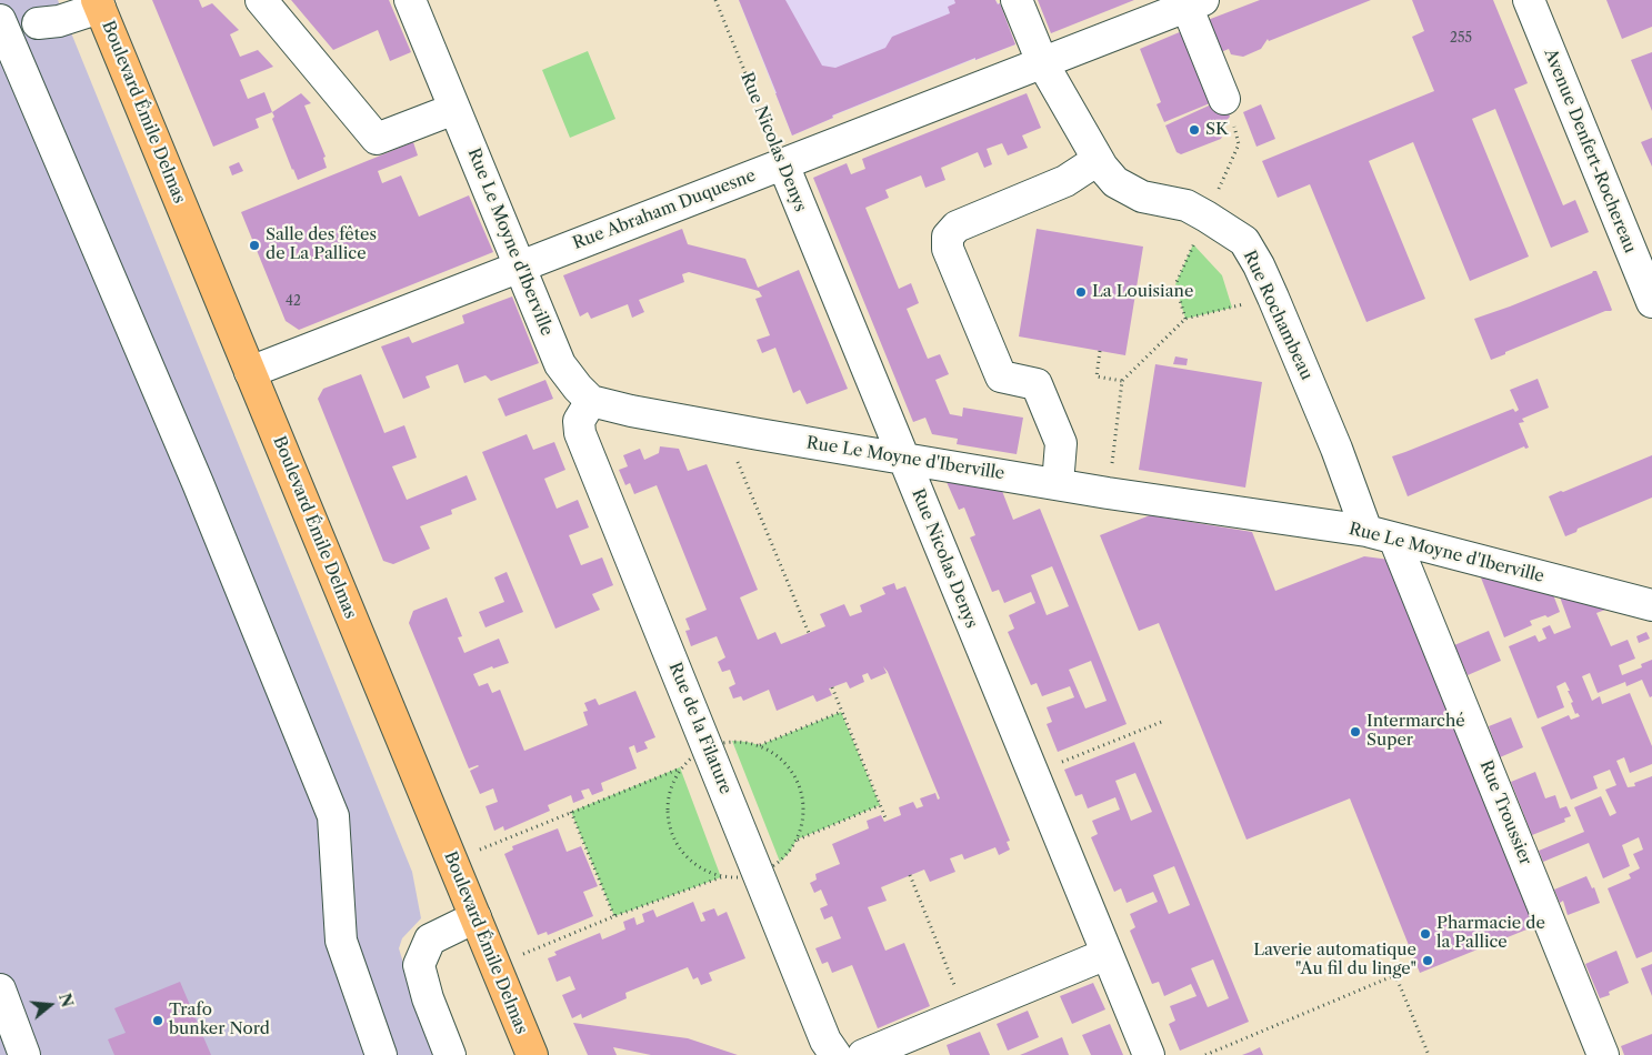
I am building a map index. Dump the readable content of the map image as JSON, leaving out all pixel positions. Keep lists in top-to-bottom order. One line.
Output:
{"streets":{"main road":["Boulevard Émile Delmas"],"street":["Rue Nicolas Denys","Avenue Denfert-Rochereau","Rue Abraham Duquesne","Rue Le Moyne d'Iberville","Rue Rochambeau","Rue de la Filature","Rue Troussier"]},"crossings":[["Boulevard Émile Delmas","Rue Abraham Duquesne"],["Rue Nicolas Denys","Rue Abraham Duquesne"],["Rue Nicolas Denys","Rue Le Moyne d'Iberville"],["Rue Abraham Duquesne","Rue Le Moyne d'Iberville"],["Rue Abraham Duquesne","Rue Rochambeau"],["Rue Le Moyne d'Iberville","Rue Rochambeau"],["Rue Le Moyne d'Iberville","Rue de la Filature"],["Rue Le Moyne d'Iberville","Rue Troussier"]],"places":["SK","Salle des fêtes de La Pallice","La Louisiane","Intermarché Super","Pharmacie de la Pallice","Laverie automatique \"Au fil du linge\"","Trafo bunker Nord"],"house_numbers":["255","42"],"north":"right"}
